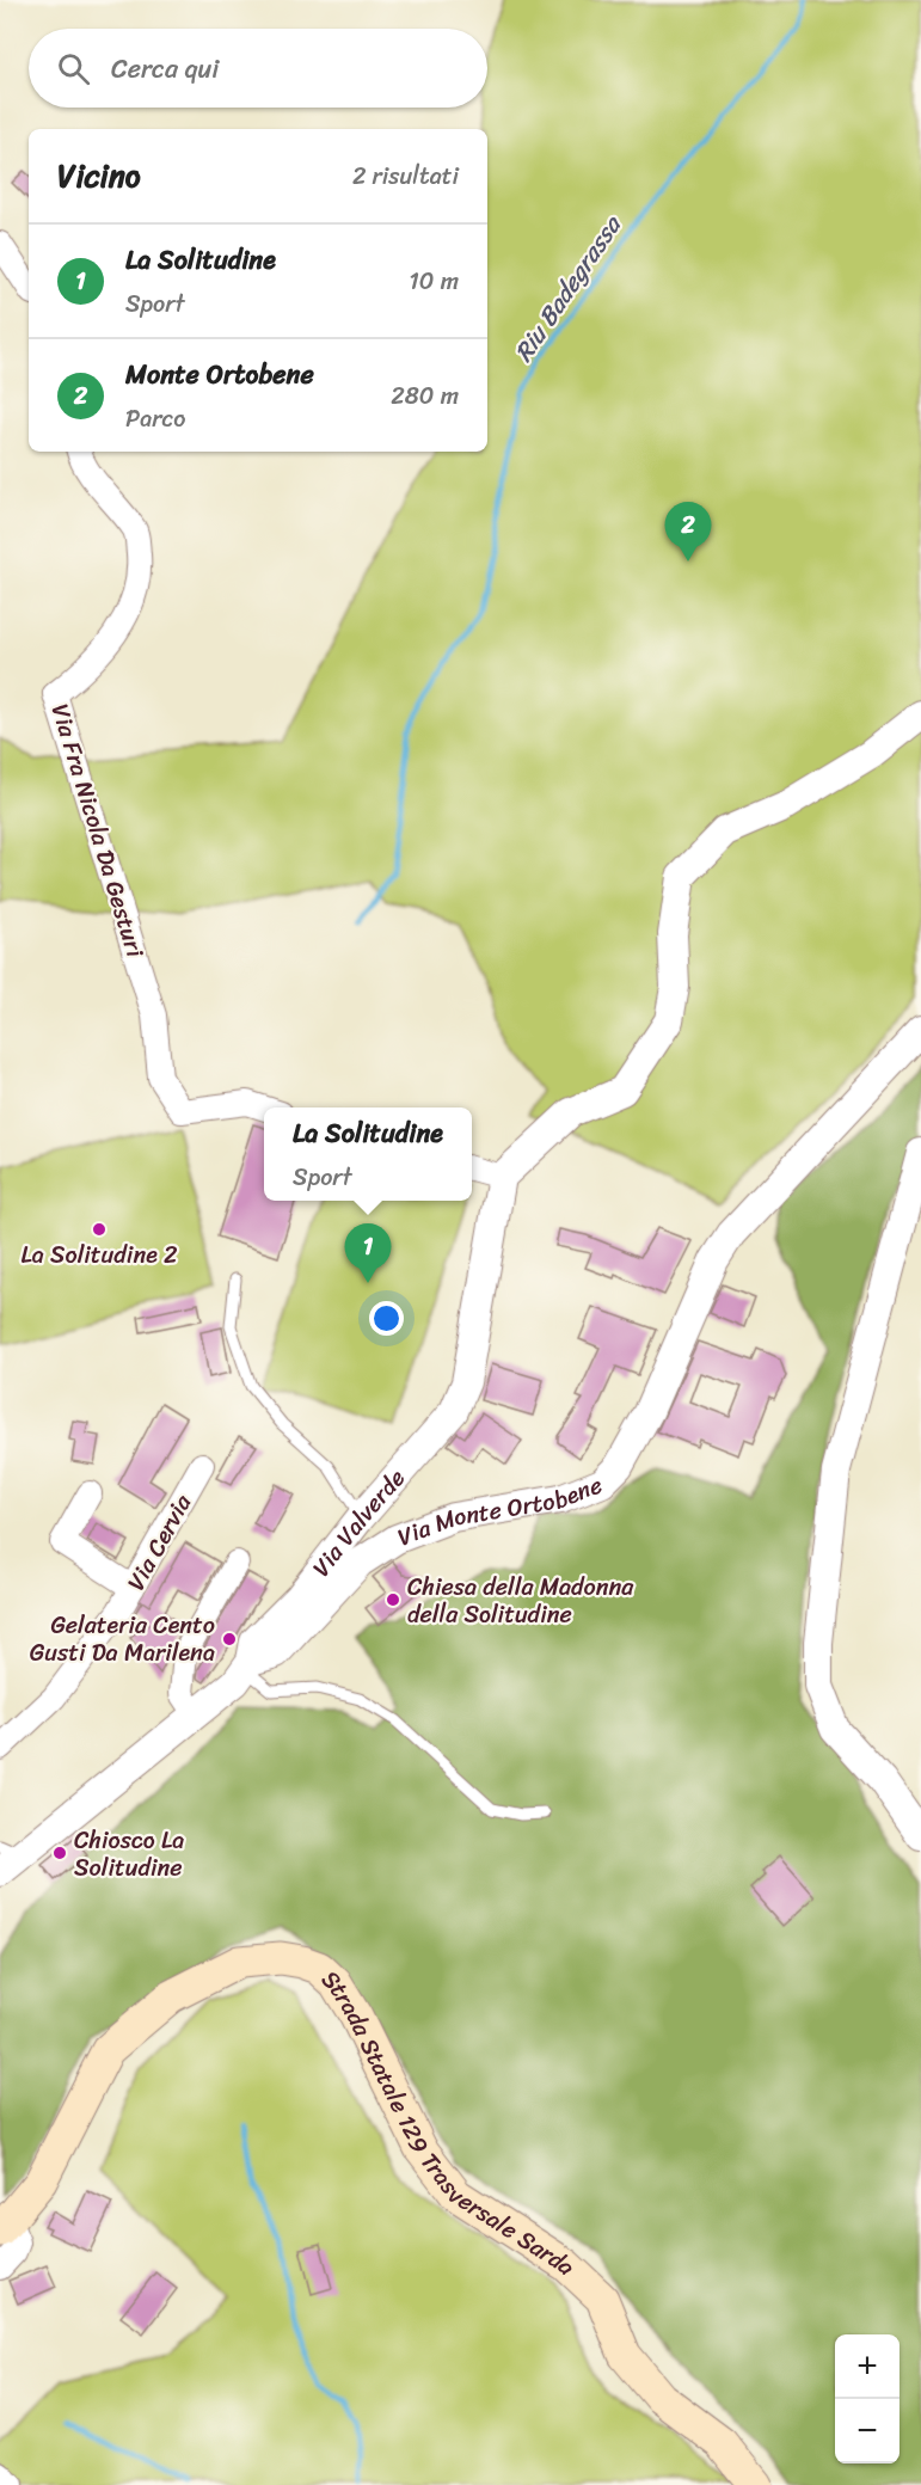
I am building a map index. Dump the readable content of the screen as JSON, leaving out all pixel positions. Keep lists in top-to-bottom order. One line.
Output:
{"streets":{"main road":["Strada Statale 129 Trasversale Sarda"],"street":["Via Fra Nicola Da Gesturi","Via Monte Ortobene","Via Valverde","Via Cervia"]},"crossings":[["Via Monte Ortobene","Via Valverde"]],"water":["Riu Badegrassa"],"places":["La Solitudine 2","Chiesa della Madonna della Solitudine","Gelateria Cento Gusti Da Marilena","Chiosco La Solitudine"],"page":{"search":"Cerca qui","heading":["Vicino","2 risultati"],"list":[{"mark":"1","name":"La Solitudine","note":"Sport","value":"10 m"},{"mark":"2","name":"Monte Ortobene","note":"Parco","value":"280 m"}],"pins":["2","1"],"popup":["La Solitudine","Sport"],"map_buttons":["+","−"]}}
